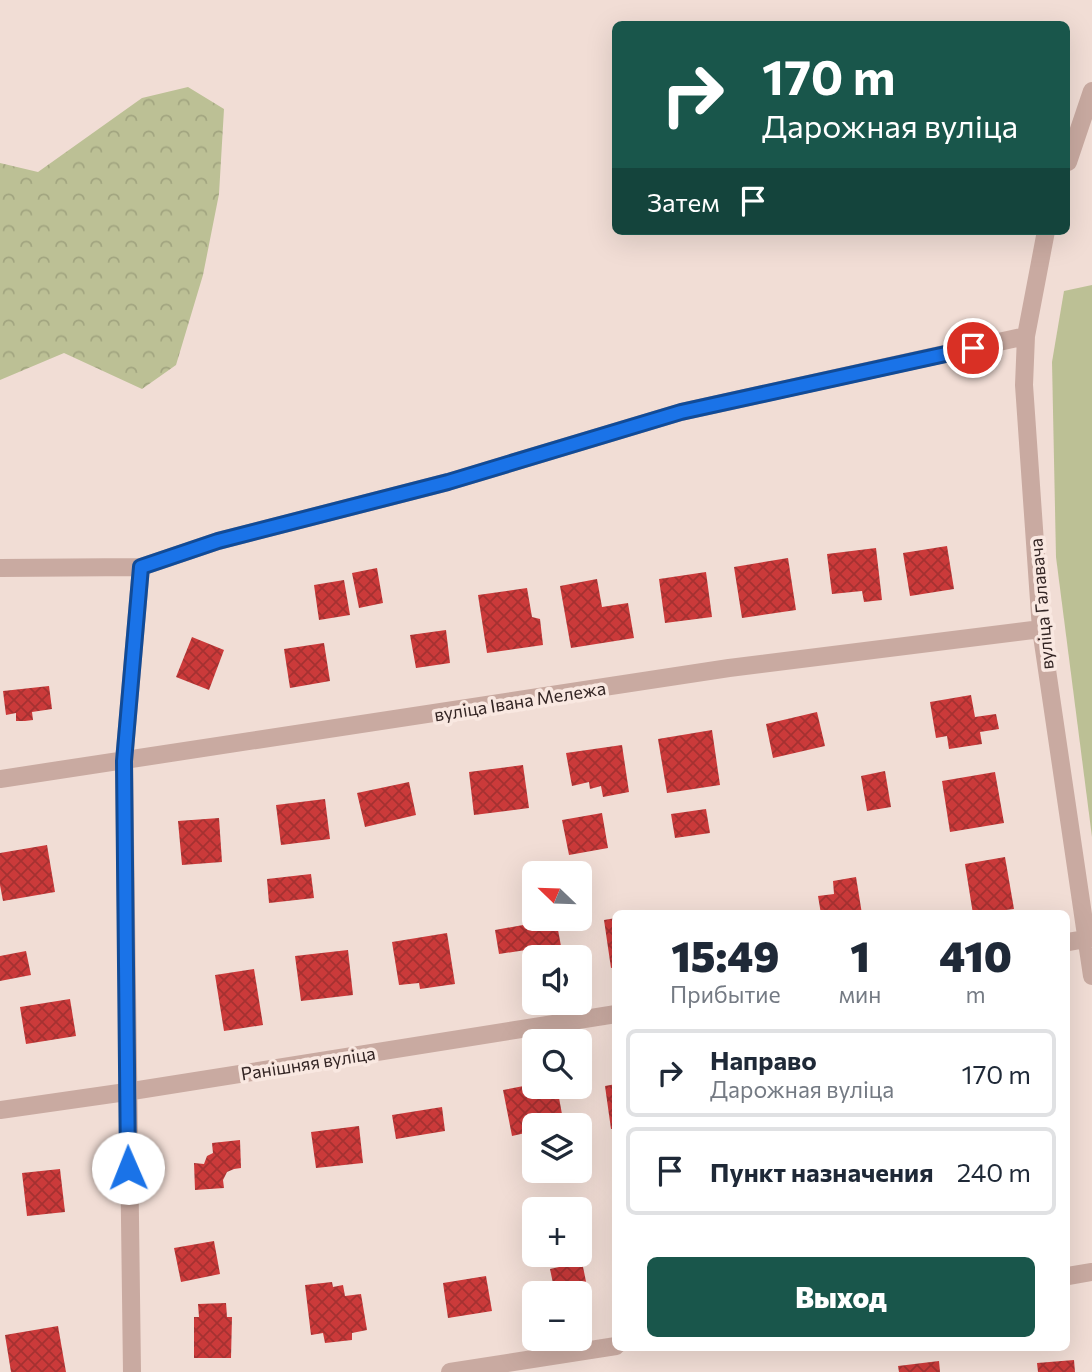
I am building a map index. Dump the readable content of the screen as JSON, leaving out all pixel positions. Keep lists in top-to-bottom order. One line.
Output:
{"streets":{"street":["вуліца Галавача","вуліца Івана Мележа","Ранішняя вуліца"]},"crossings":[["вуліца Галавача","вуліца Івана Мележа"]],"north":"top left","page":{"turn":["170 m","Дарожная вуліца"],"then":"Затем","map_buttons":["+","−"],"eta":["15:49","Прибытие","1","мин","410","m"],"list":[{"name":"Направо","note":"Дарожная вуліца","value":"170 m"},{"name":"Пункт назначения","value":"240 m"}],"buttons":"Выход"}}
